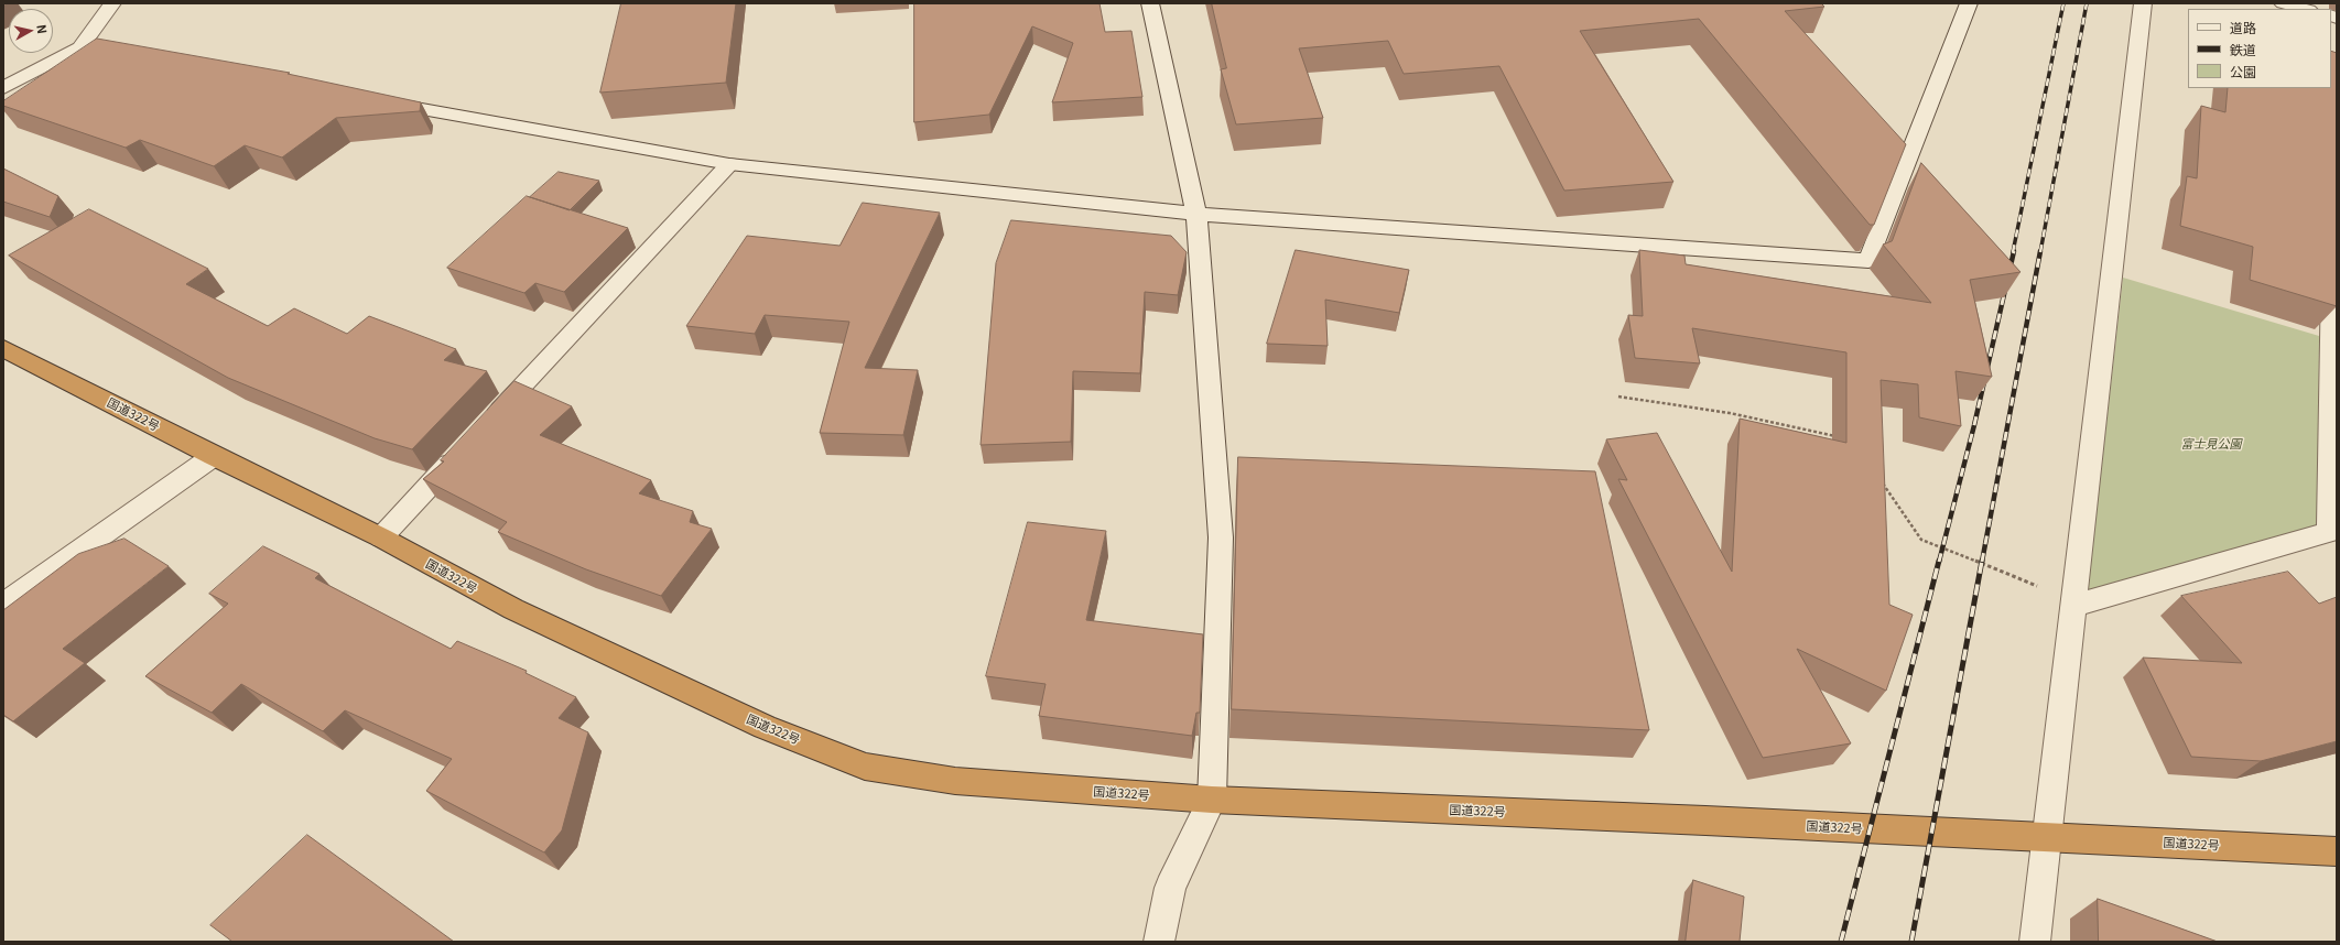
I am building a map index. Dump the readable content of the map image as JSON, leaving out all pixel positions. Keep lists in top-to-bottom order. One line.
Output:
{"streets":{"highway":["国道322号"]},"parks":["富士見公園"],"legend":["道路","鉄道","公園"],"north":"right"}
